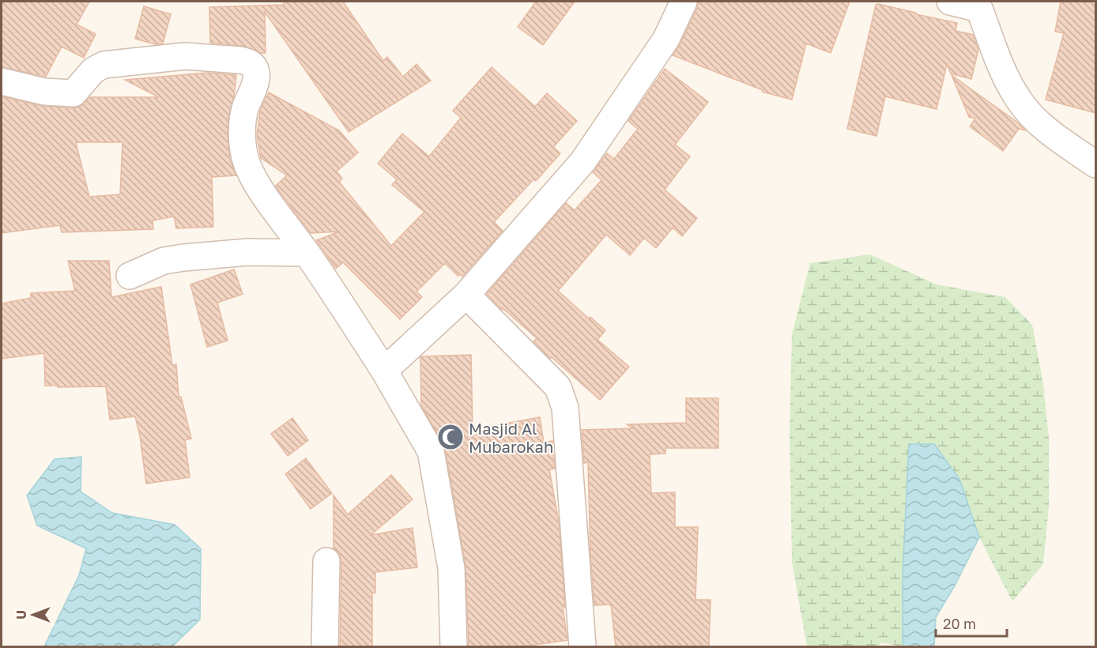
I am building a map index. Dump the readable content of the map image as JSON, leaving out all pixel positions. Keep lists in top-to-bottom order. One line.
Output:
{"places":{"mosque":["Masjid Al Mubarokah"]},"scale_bar":"20 m","north":"left"}
